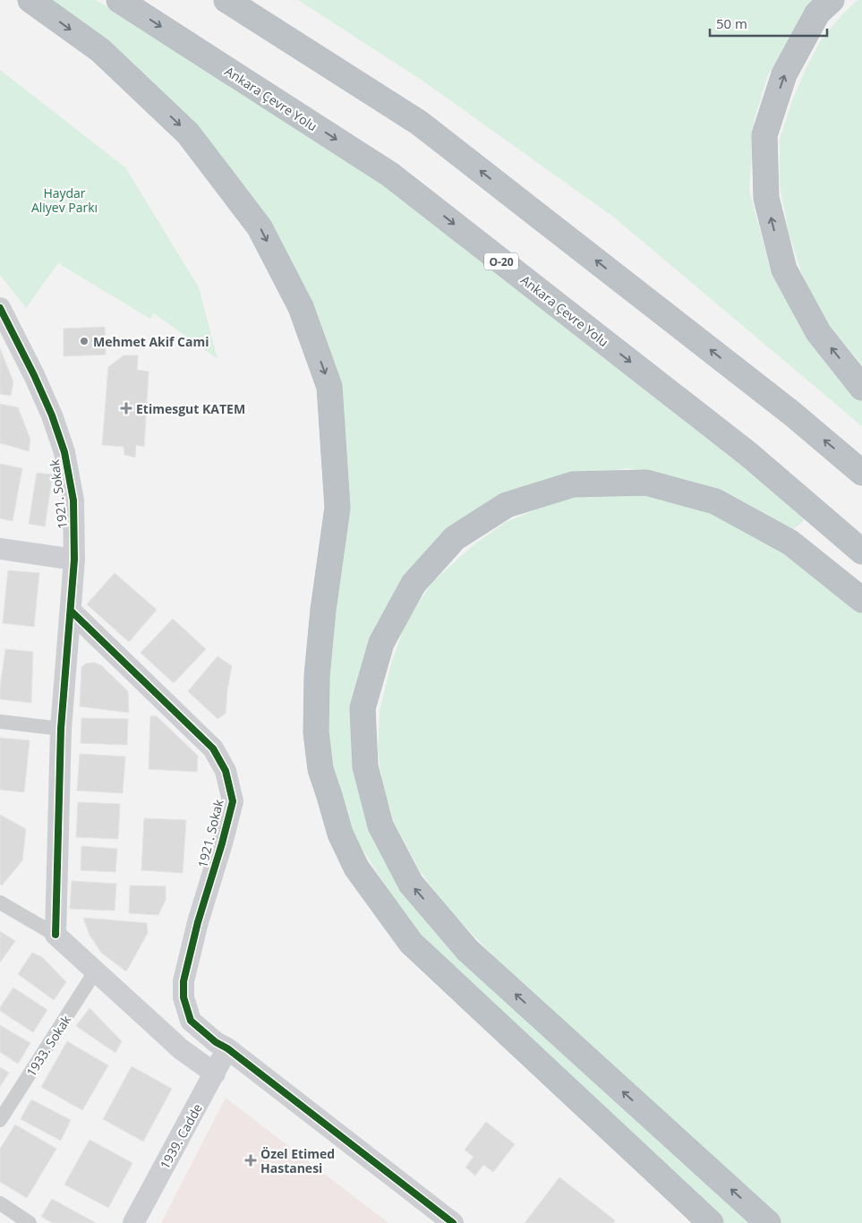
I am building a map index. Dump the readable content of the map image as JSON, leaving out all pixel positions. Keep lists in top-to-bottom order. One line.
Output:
{"streets":{"highway":["Ankara Çevre Yolu","O-20"],"street":["1921. Sokak","1933. Sokak","1939. Cadde"]},"crossings":[["1921. Sokak","1939. Cadde"]],"parks":["Haydar Aliyev Parkı"],"places":{"other":["Mehmet Akif Cami"],"health":["Etimesgut KATEM","Özel Etimed Hastanesi"]},"scale_bar":"50 m"}
